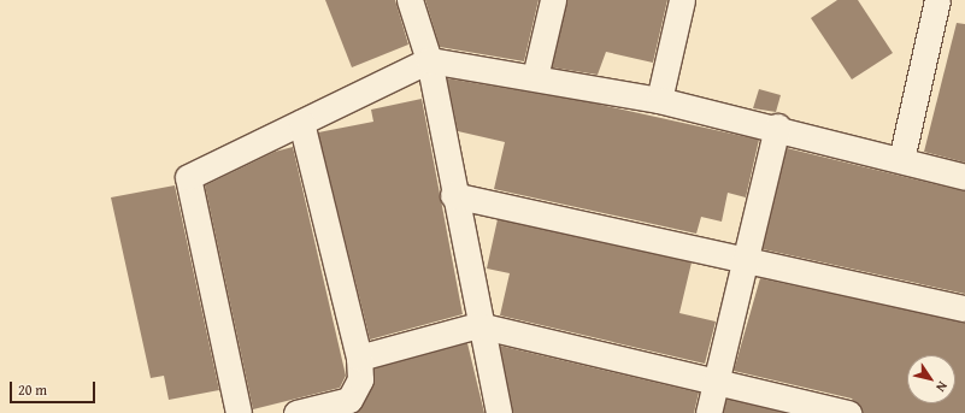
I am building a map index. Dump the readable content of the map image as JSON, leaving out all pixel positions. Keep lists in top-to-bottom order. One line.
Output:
{"scale_bar":"20 m","north":"bottom right"}
